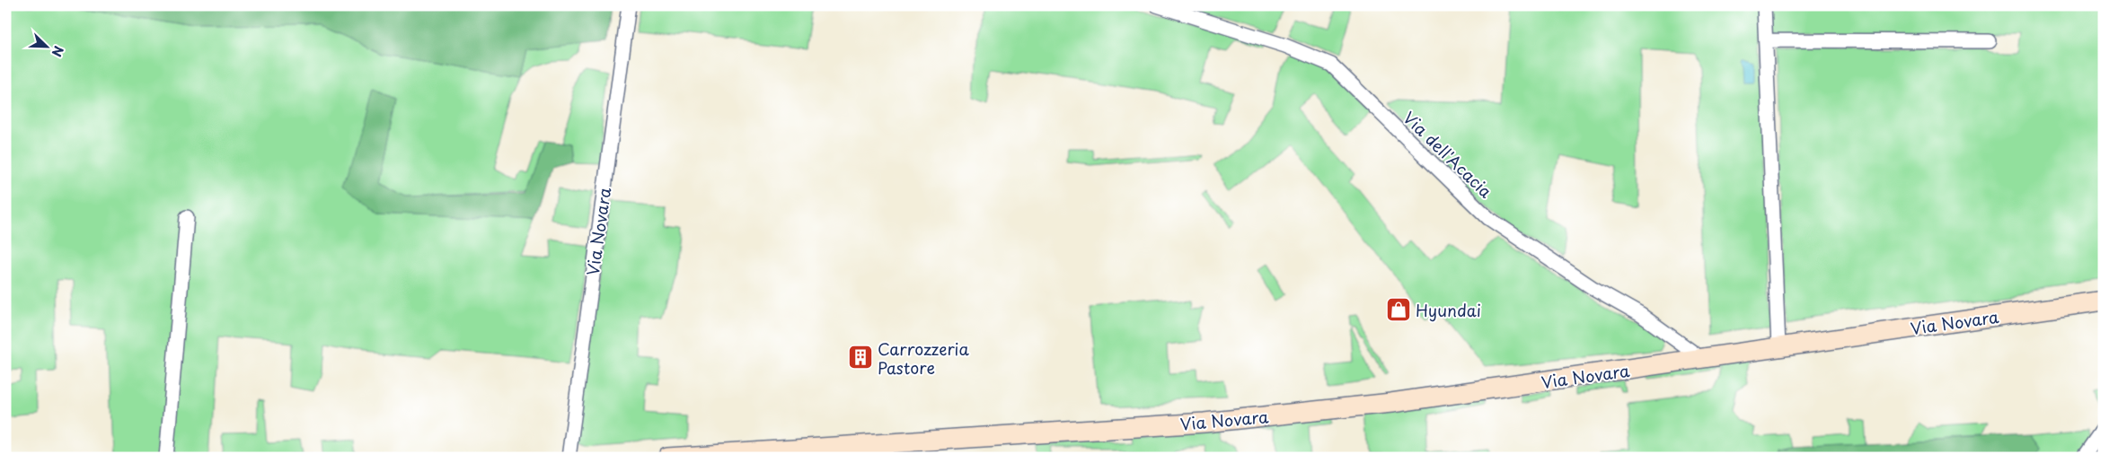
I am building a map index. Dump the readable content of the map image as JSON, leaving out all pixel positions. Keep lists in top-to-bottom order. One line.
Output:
{"streets":{"main road":["Via Novara"],"street":["Via dell'Acacia"]},"crossings":[["Via dell'Acacia","Via Novara"]],"places":{"shop":["Hyundai"],"building":["Carrozzeria Pastore"]},"north":"bottom right"}
